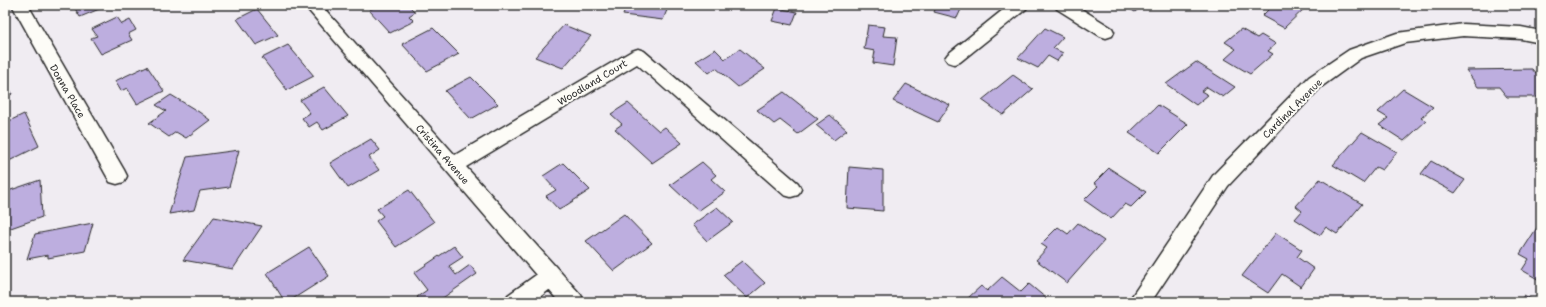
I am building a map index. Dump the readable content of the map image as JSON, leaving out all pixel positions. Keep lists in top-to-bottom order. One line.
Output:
{"streets":{"street":["Woodland Court","Donna Place","Cardinal Avenue","Cristina Avenue"]},"crossings":[["Woodland Court","Cristina Avenue"]]}
